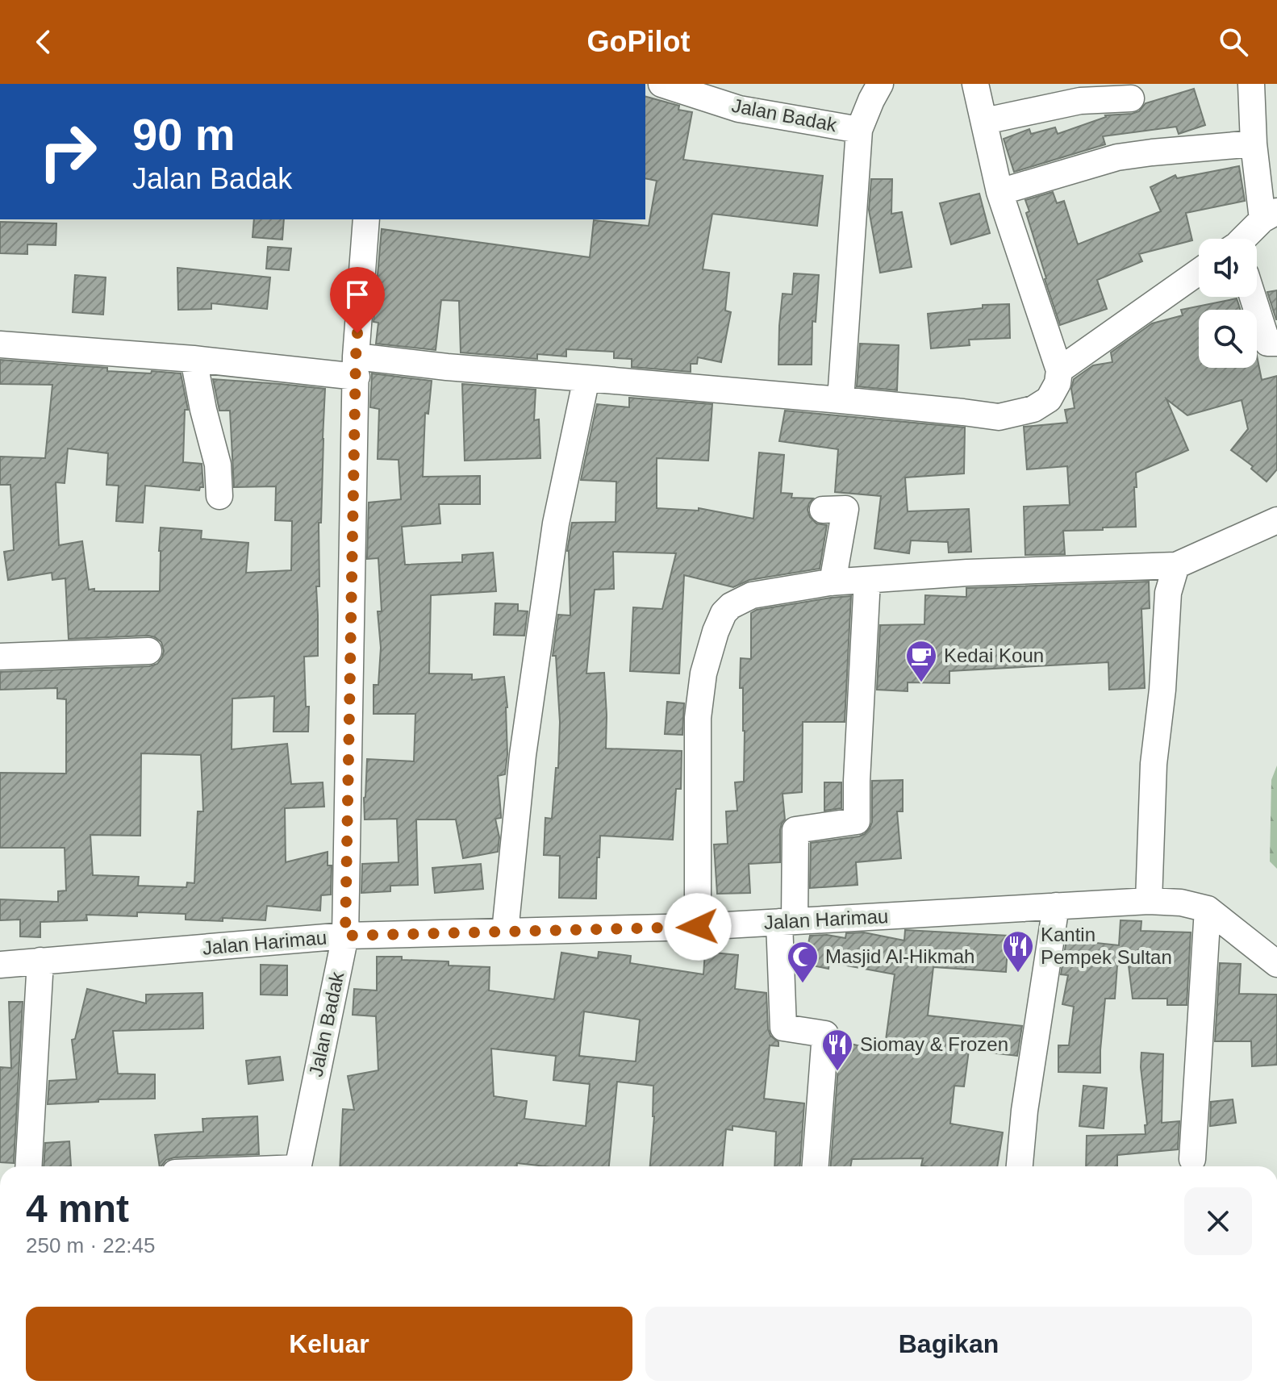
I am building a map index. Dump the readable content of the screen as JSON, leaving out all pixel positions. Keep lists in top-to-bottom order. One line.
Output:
{"streets":{"street":["Jalan Badak","Jalan Harimau"]},"crossings":[["Jalan Badak","Jalan Harimau"]],"places":{"cafe":["Kedai Koun"],"restaurant":["Kantin Pempek Sultan","Siomay & Frozen"],"mosque":["Masjid Al-Hikmah"]},"page":{"header":"GoPilot","turn":["90 m","Jalan Badak"],"heading":["4 mnt","250 m · 22:45"],"buttons":["Keluar","Bagikan"]}}
